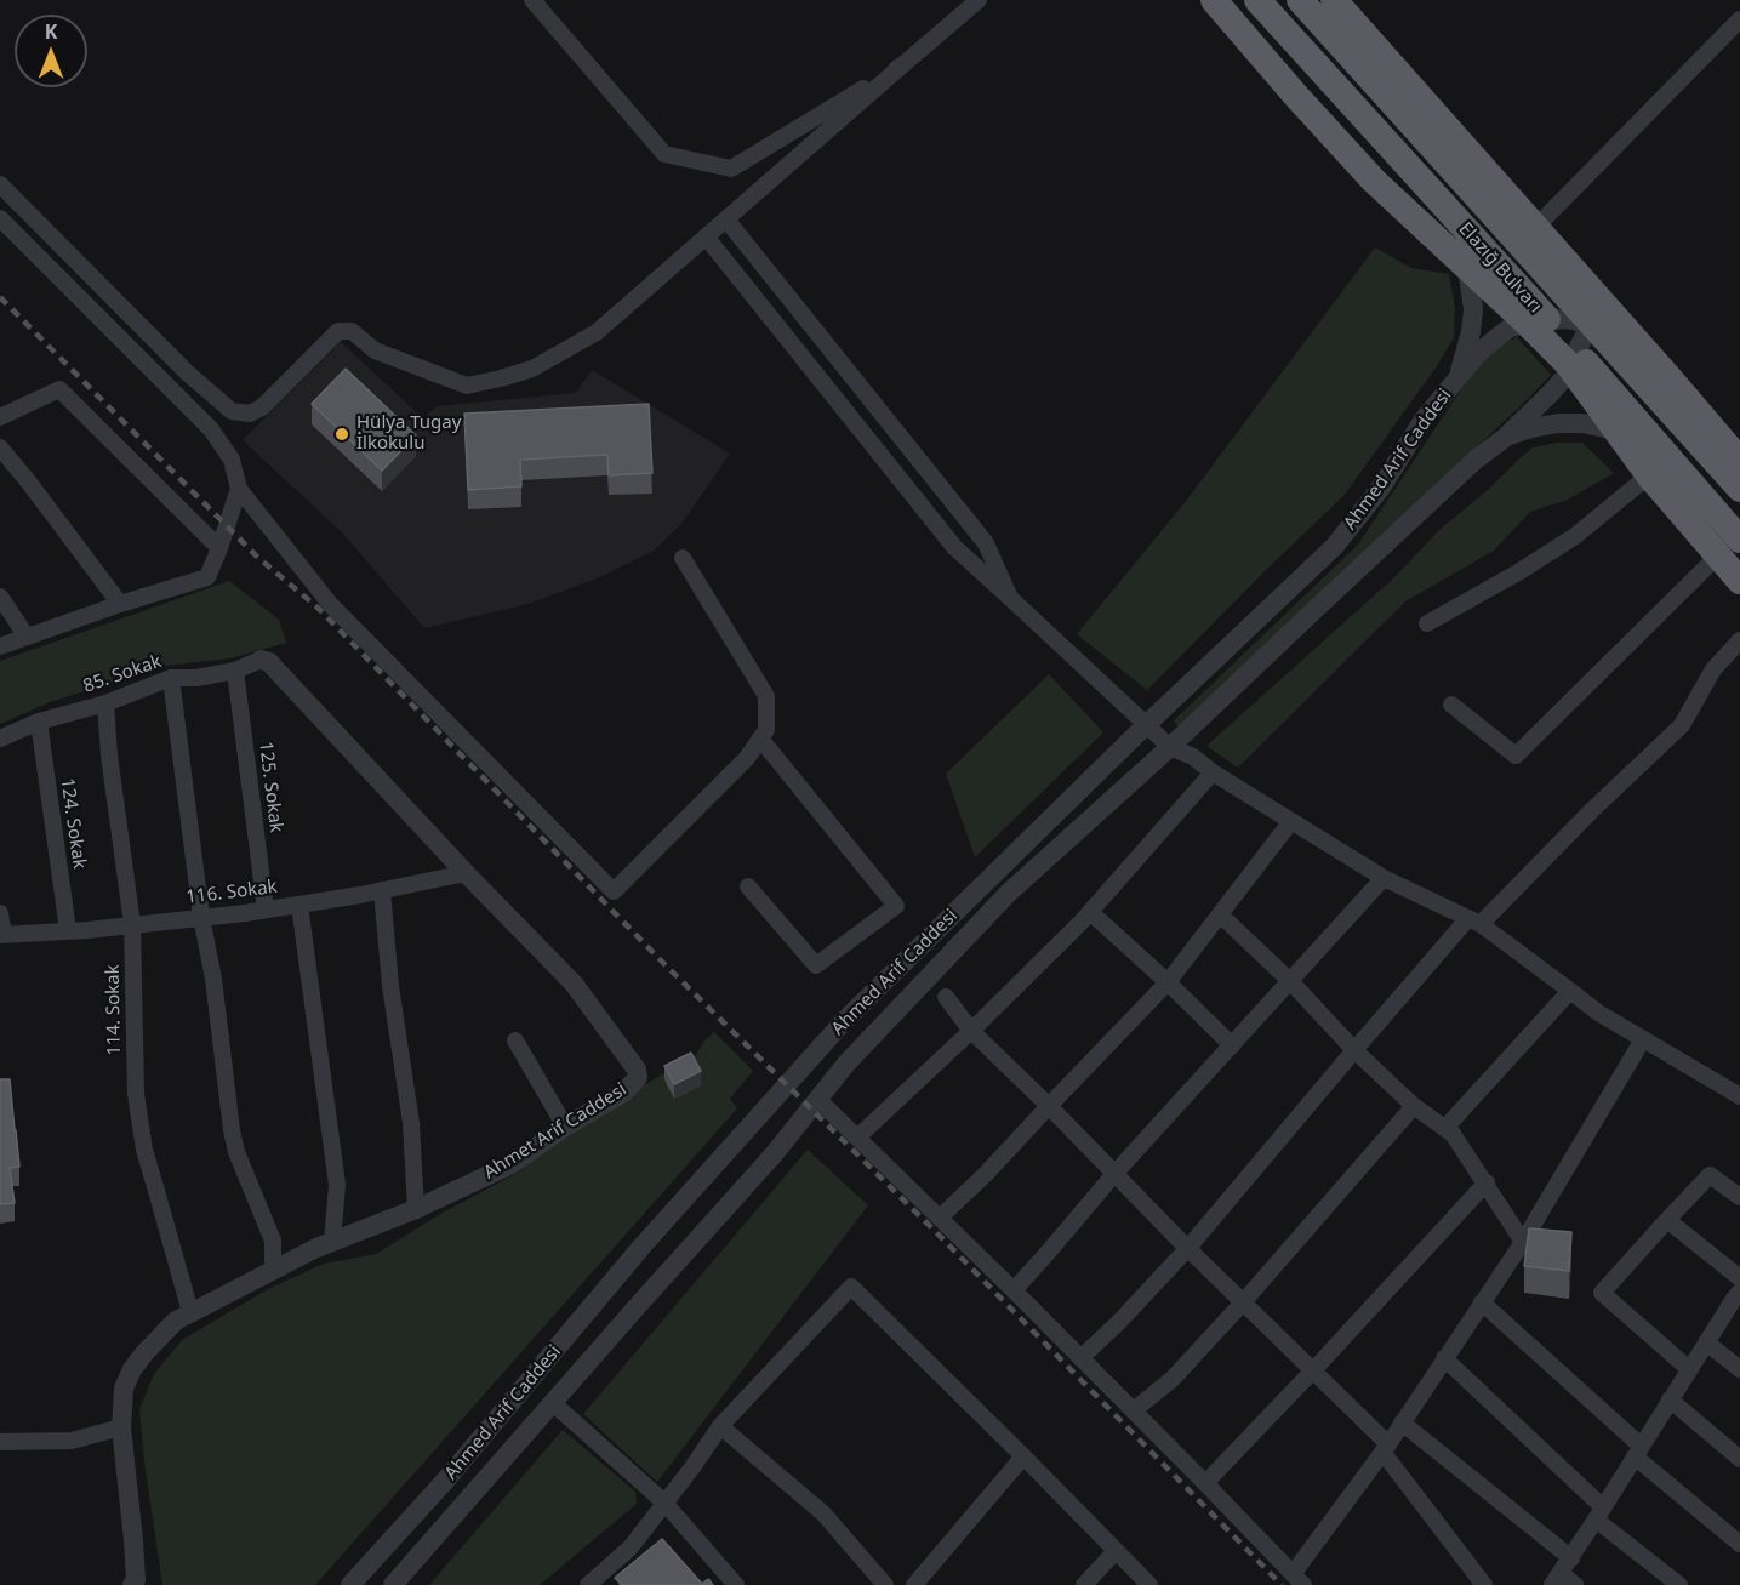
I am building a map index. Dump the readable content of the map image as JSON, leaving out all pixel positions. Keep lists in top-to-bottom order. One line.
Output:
{"streets":{"highway":["Elazığ Bulvarı"],"street":["Ahmed Arif Caddesi","85. Sokak","125. Sokak","124. Sokak","116. Sokak","114. Sokak","Ahmet Arif Caddesi"]},"crossings":[["Elazığ Bulvarı","Ahmed Arif Caddesi"],["85. Sokak","125. Sokak"],["85. Sokak","124. Sokak"],["85. Sokak","114. Sokak"],["85. Sokak","Ahmet Arif Caddesi"],["125. Sokak","116. Sokak"],["124. Sokak","116. Sokak"],["116. Sokak","114. Sokak"],["116. Sokak","Ahmet Arif Caddesi"],["114. Sokak","Ahmet Arif Caddesi"]],"places":["Hülya Tugay İlkokulu"],"north":"top"}
